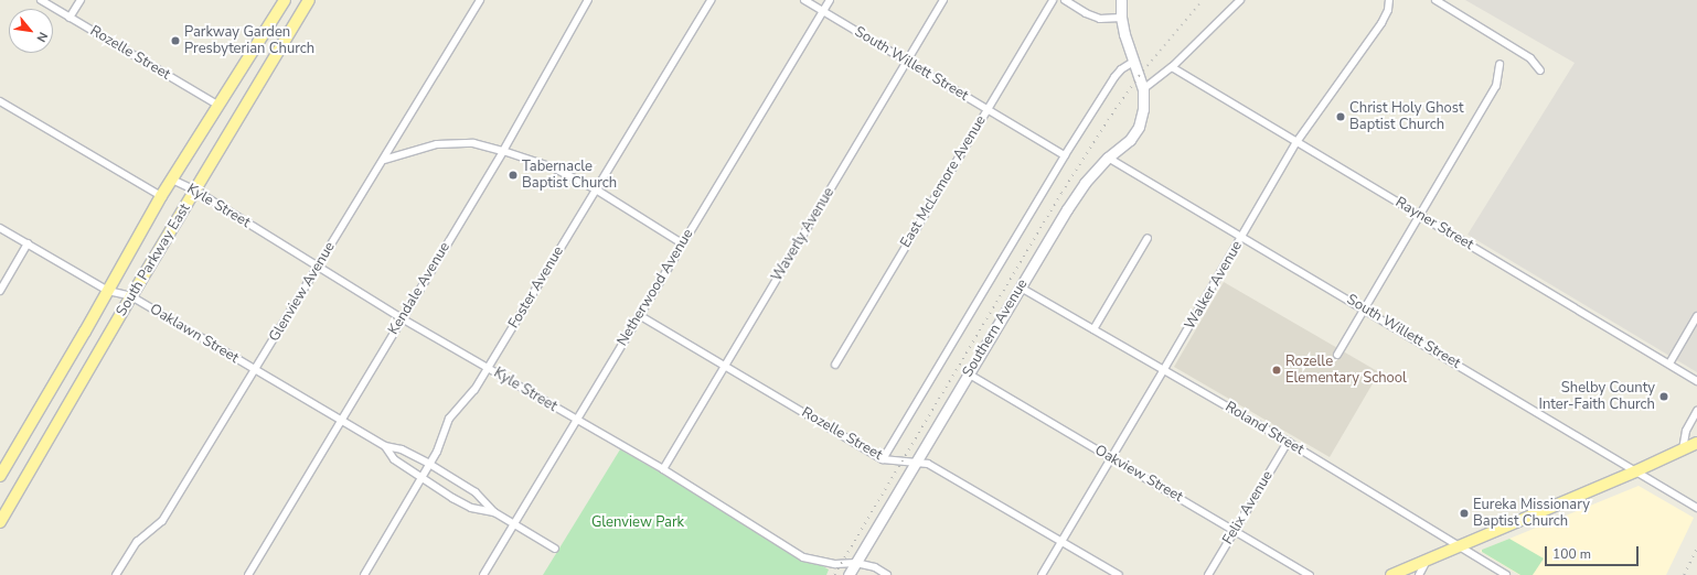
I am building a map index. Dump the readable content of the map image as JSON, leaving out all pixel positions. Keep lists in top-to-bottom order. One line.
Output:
{"streets":{"main road":["South Parkway East","Southern Avenue"],"street":["Rozelle Street","South Willett Street","East McLemore Avenue","Kyle Street","Rayner Street","Waverly Avenue","Walker Avenue","Foster Avenue","Netherwood Avenue","Kendale Avenue","Glenview Avenue","Oaklawn Street","Roland Street","Oakview Street","Felix Avenue"]},"crossings":[["Rozelle Street","Waverly Avenue"],["Rozelle Street","South Parkway East"],["Rozelle Street","Walker Avenue"],["Rozelle Street","Netherwood Avenue"],["Rozelle Street","Southern Avenue"],["South Willett Street","East McLemore Avenue"],["South Willett Street","Waverly Avenue"],["South Willett Street","Walker Avenue"],["South Willett Street","Netherwood Avenue"],["South Willett Street","Southern Avenue"],["Kyle Street","Waverly Avenue"],["Kyle Street","South Parkway East"],["Kyle Street","Foster Avenue"],["Kyle Street","Netherwood Avenue"],["Kyle Street","Kendale Avenue"],["Kyle Street","Glenview Avenue"],["Kyle Street","Southern Avenue"],["Rayner Street","Walker Avenue"],["South Parkway East","Oaklawn Street"],["Walker Avenue","Roland Street"],["Walker Avenue","Oakview Street"],["Kendale Avenue","Oaklawn Street"],["Glenview Avenue","Oaklawn Street"],["Southern Avenue","Roland Street"],["Southern Avenue","Oakview Street"],["Roland Street","Felix Avenue"],["Oakview Street","Felix Avenue"]],"parks":["Glenview Park"],"places":["Parkway Garden Presbyterian Church","Christ Holy Ghost Baptist Church","Tabernacle Baptist Church","Rozelle Elementary School","Shelby County Inter-Faith Church","Eureka Missionary Baptist Church"],"scale_bar":"100 m","north":"bottom right"}
